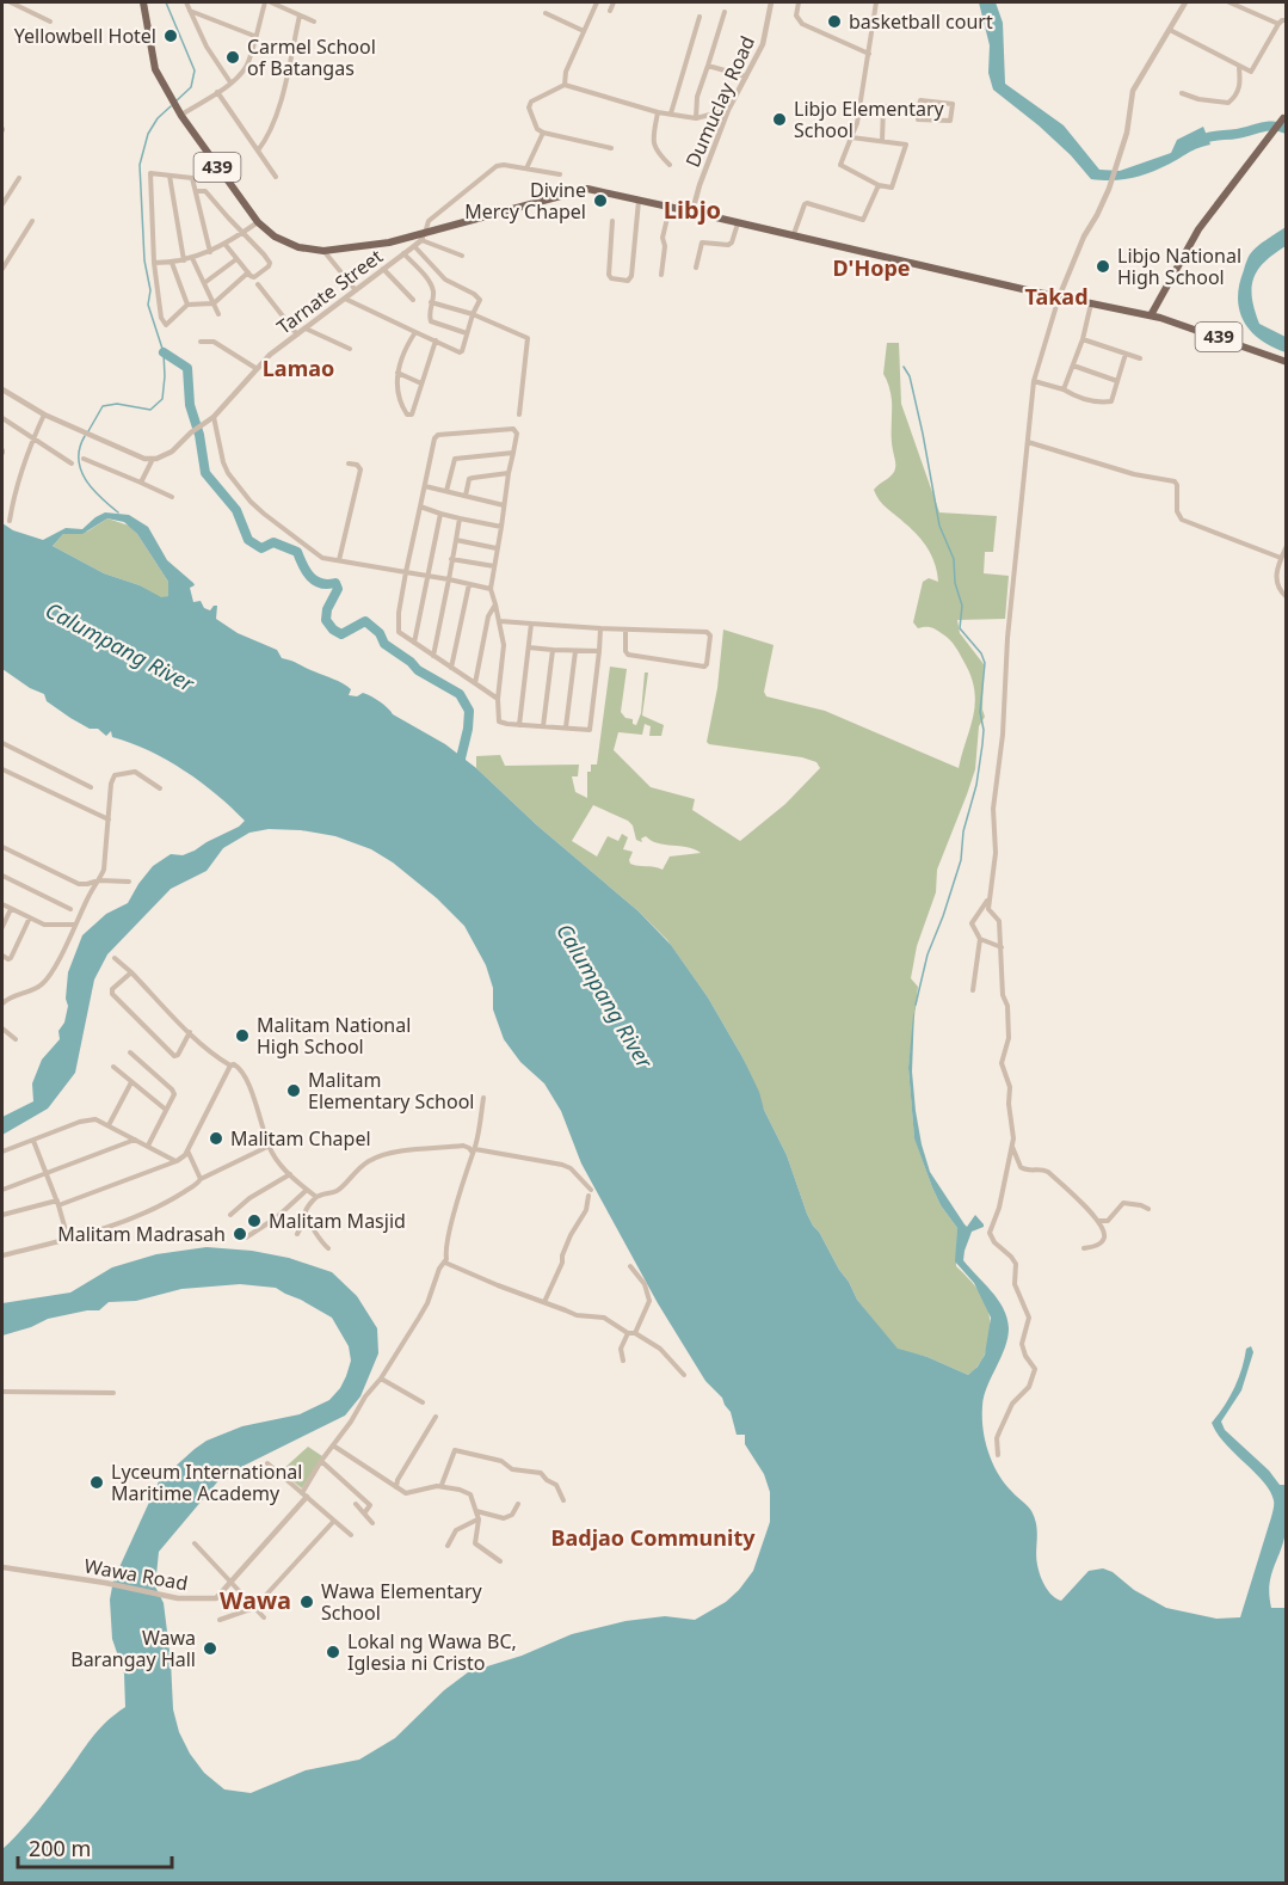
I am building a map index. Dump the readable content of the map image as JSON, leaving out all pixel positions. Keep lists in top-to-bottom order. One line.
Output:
{"streets":{"main road":["439"],"street":["Dumuclay Road","Tarnate Street","Wawa Road"]},"crossings":[["Dumuclay Road","439"],["439","Tarnate Street"]],"districts":["Libjo","D'Hope","Takad","Lamao","Badjao Community","Wawa"],"water":["Calumpang River"],"places":["basketball court","Yellowbell Hotel","Carmel School of Batangas","Libjo Elementary School","Divine Mercy Chapel","Libjo National High School","Malitam National High School","Malitam Elementary School","Malitam Chapel","Malitam Masjid","Malitam Madrasah","Lyceum International Maritime Academy","Wawa Elementary School","Wawa Barangay Hall","Lokal ng Wawa BC, Iglesia ni Cristo"],"scale_bar":"200 m"}
